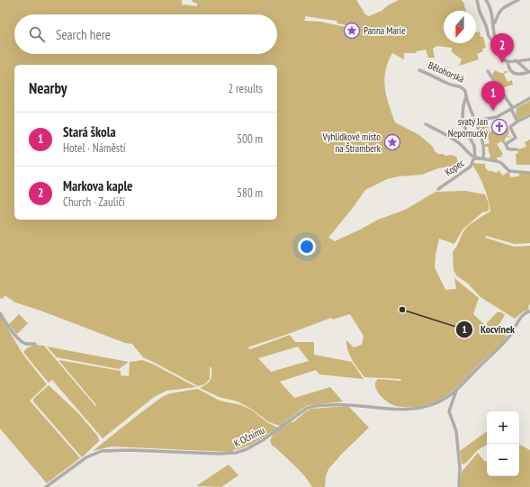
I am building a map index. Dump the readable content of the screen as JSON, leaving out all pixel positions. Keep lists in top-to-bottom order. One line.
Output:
{"streets":{"street":["Bělohorská","Kopec","K Očnímu"]},"crossings":[["Bělohorská","Kopec"]],"places":{"place":["Panna Marie","Vyhlídkové místo na Štramberk"],"church":["svatý Jan Nepomucký"],"other":["Kocvínek"]},"north":"bottom","page":{"search":"Search here","pins":["2","1"],"heading":["Nearby","2 results"],"list":[{"mark":"1","name":"Stará škola","note":"Hotel · Náměstí","value":"500 m"},{"mark":"2","name":"Markova kaple","note":"Church · Zauličí","value":"580 m"}],"map_buttons":["+","−"]}}
